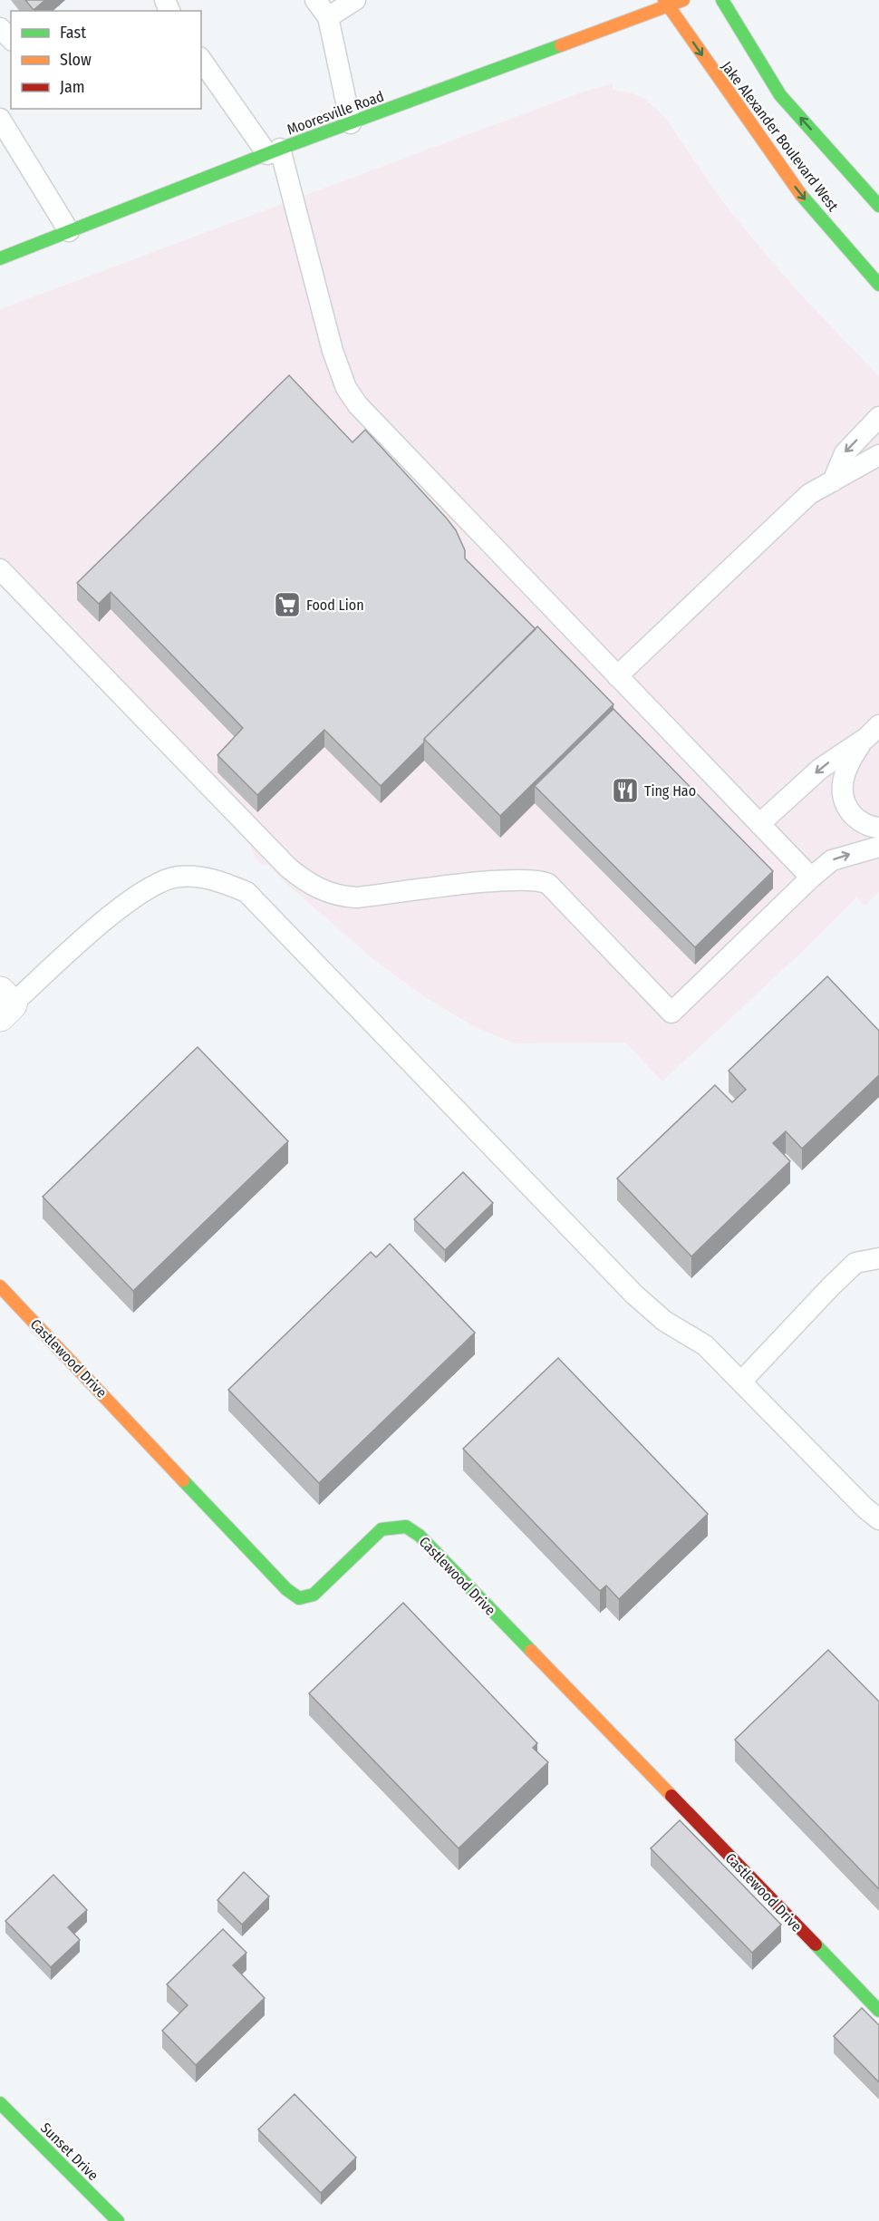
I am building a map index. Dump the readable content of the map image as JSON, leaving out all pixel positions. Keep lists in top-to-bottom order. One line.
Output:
{"streets":{"main road":["Mooresville Road","Jake Alexander Boulevard West","Castlewood Drive","Sunset Drive"]},"crossings":[["Mooresville Road","Jake Alexander Boulevard West"]],"places":{"supermarket":["Food Lion"],"restaurant":["Ting Hao"]},"legend":["Fast","Slow","Jam"]}
